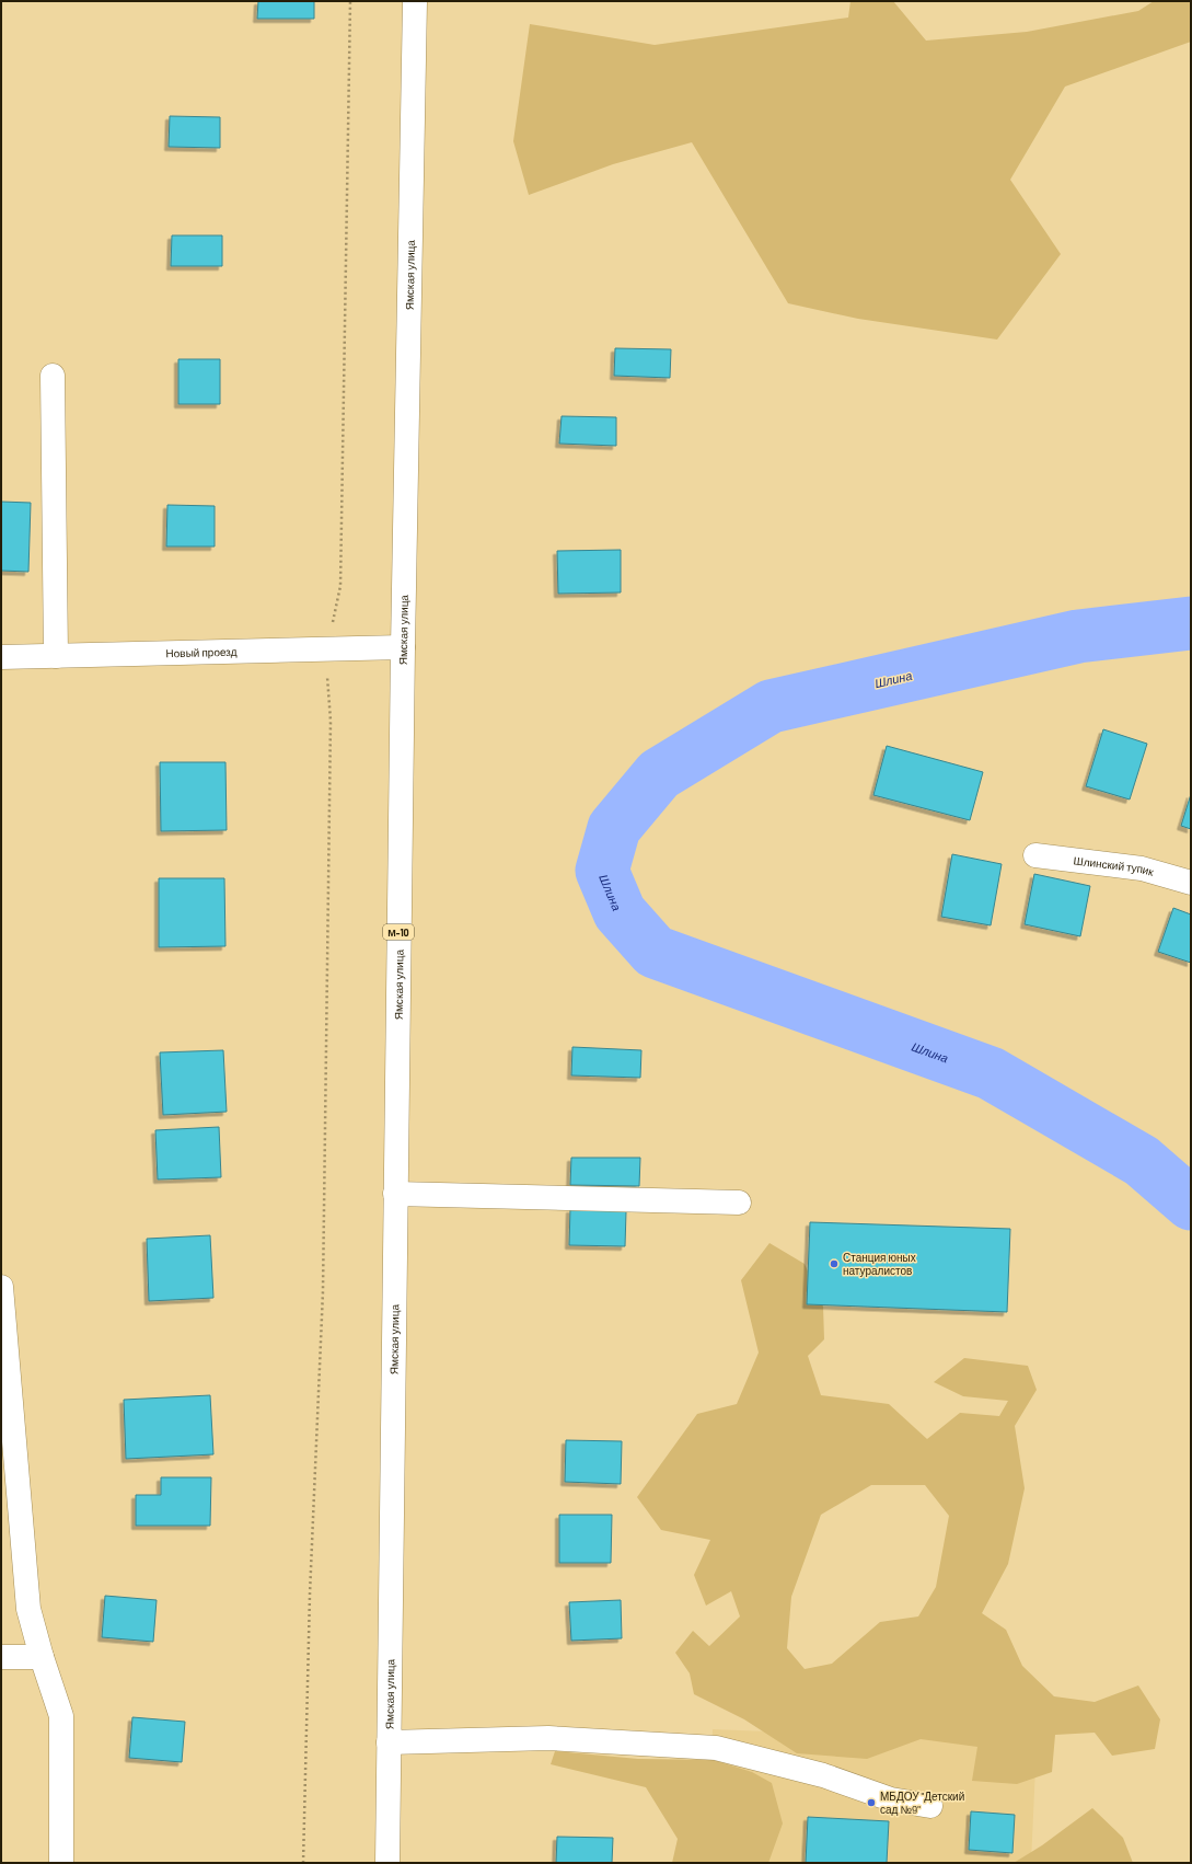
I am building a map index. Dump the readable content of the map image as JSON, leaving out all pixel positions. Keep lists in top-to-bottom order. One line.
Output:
{"streets":{"main road":["Ямская улица","Новый проезд","Шлинский тупик","М-10"]},"crossings":[["Ямская улица","Новый проезд"]],"water":["Шлина"],"places":["Станция юных натуралистов","МБДОУ \"Детский сад №9\""]}
